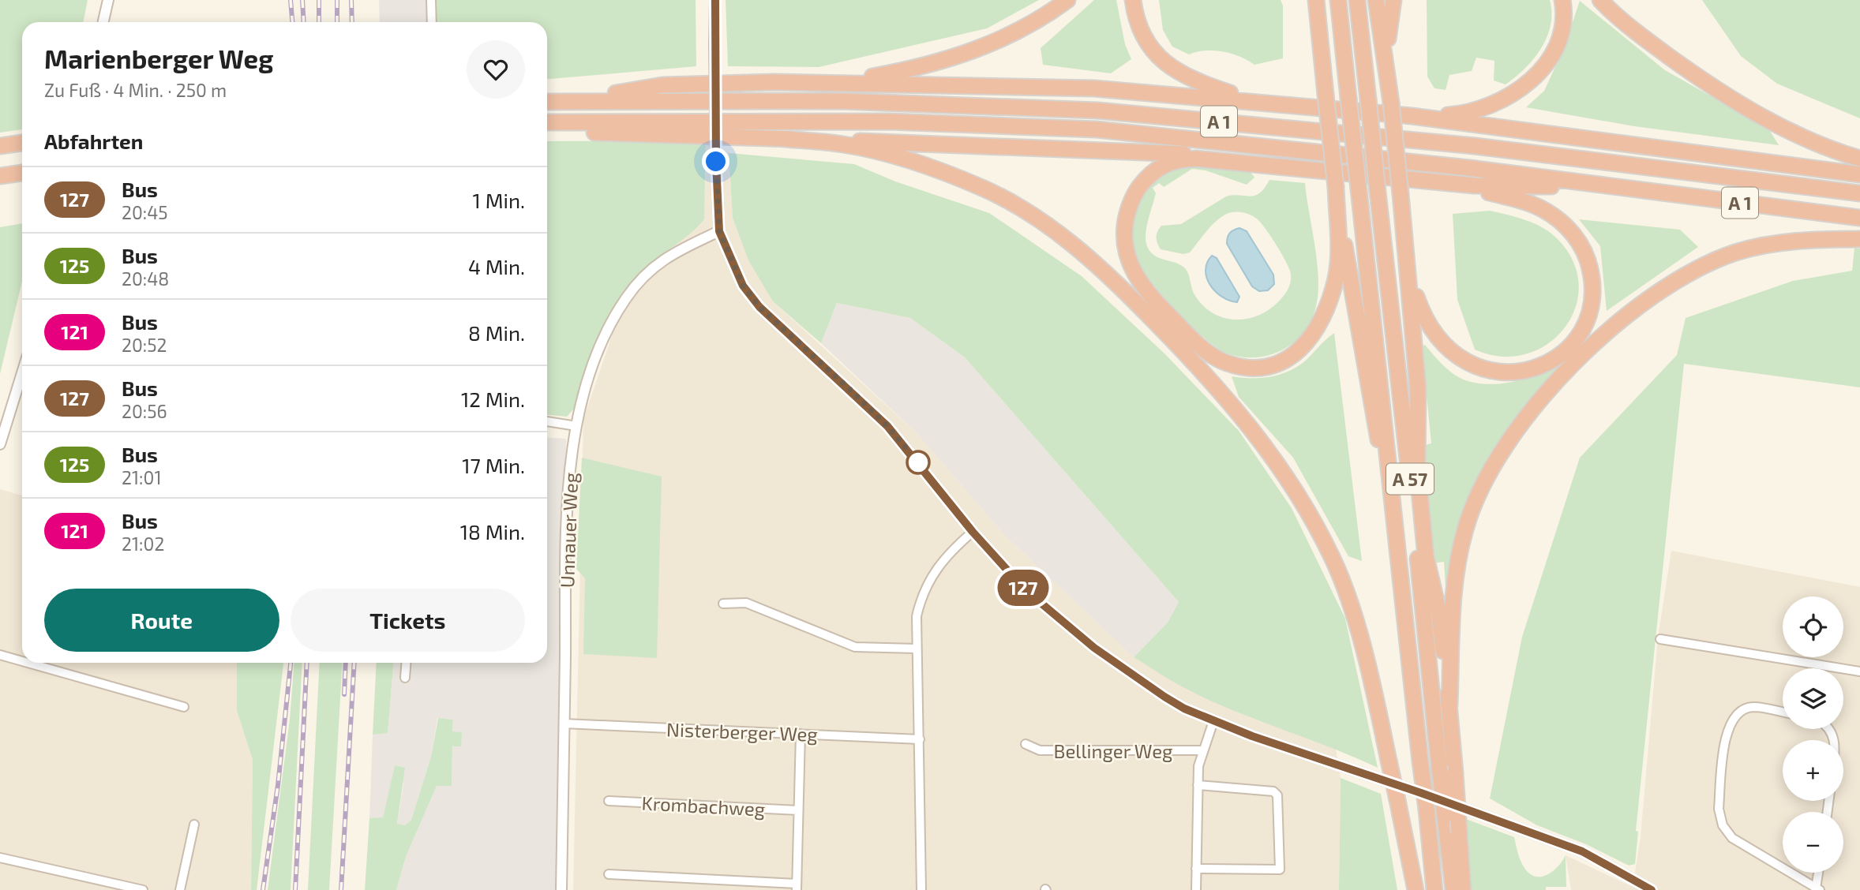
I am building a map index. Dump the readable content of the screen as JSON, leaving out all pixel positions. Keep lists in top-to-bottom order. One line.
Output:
{"streets":{"highway":["A 1","A 57"],"street":["Unnauer Weg","Nisterberger Weg","Bellinger Weg","Krombachweg"]},"crossings":[["Unnauer Weg","Nisterberger Weg"]],"lines":["bus line 127"],"page":{"on_map":"127","heading":[["Marienberger Weg","Zu Fuß · 4 Min. · 250 m"],"Abfahrten"],"list":[{"mark":"127","name":"Bus","note":"20:45","value":"1 Min."},{"mark":"125","name":"Bus","note":"20:48","value":"4 Min."},{"mark":"121","name":"Bus","note":"20:52","value":"8 Min."},{"mark":"127","name":"Bus","note":"20:56","value":"12 Min."},{"mark":"125","name":"Bus","note":"21:01","value":"17 Min."},{"mark":"121","name":"Bus","note":"21:02","value":"18 Min."}],"buttons":["Route","Tickets"],"map_buttons":["+","−"]}}
